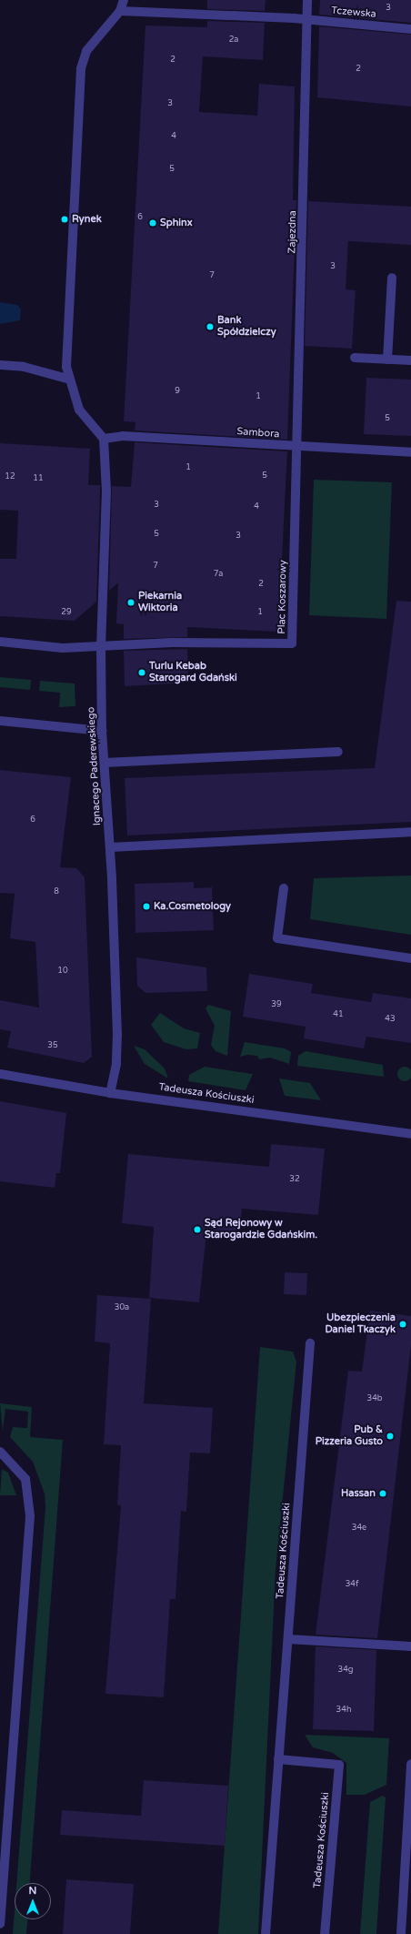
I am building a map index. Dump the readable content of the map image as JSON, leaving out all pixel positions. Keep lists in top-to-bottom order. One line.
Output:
{"streets":{"street":["Tczewska","Zajezdna","Sambora","Plac Koszarowy","Ignacego Paderewskiego","Tadeusza Kościuszki"]},"crossings":[["Tczewska","Zajezdna"],["Zajezdna","Sambora"],["Zajezdna","Plac Koszarowy"],["Sambora","Plac Koszarowy"],["Sambora","Ignacego Paderewskiego"],["Plac Koszarowy","Ignacego Paderewskiego"],["Ignacego Paderewskiego","Tadeusza Kościuszki"]],"places":["Rynek","Sphinx","Bank Spółdzielczy","Piekarnia Wiktoria","Turlu Kebab Starogard Gdański","Ka.Cosmetology","Sąd Rejonowy w Starogardzie Gdańskim.","Ubezpieczenia Daniel Tkaczyk","Pub & Pizzeria Gusto","Hassan"],"house_numbers":["3","2a","2","2","3","4","5","6","3","7","9","1","5","1","5","12","11","3","4","5","3","7","7a","2","29","1","6","8","10","39","41","43","35","32","30a","34b","34e","34f","34g","34h"],"north":"top"}
